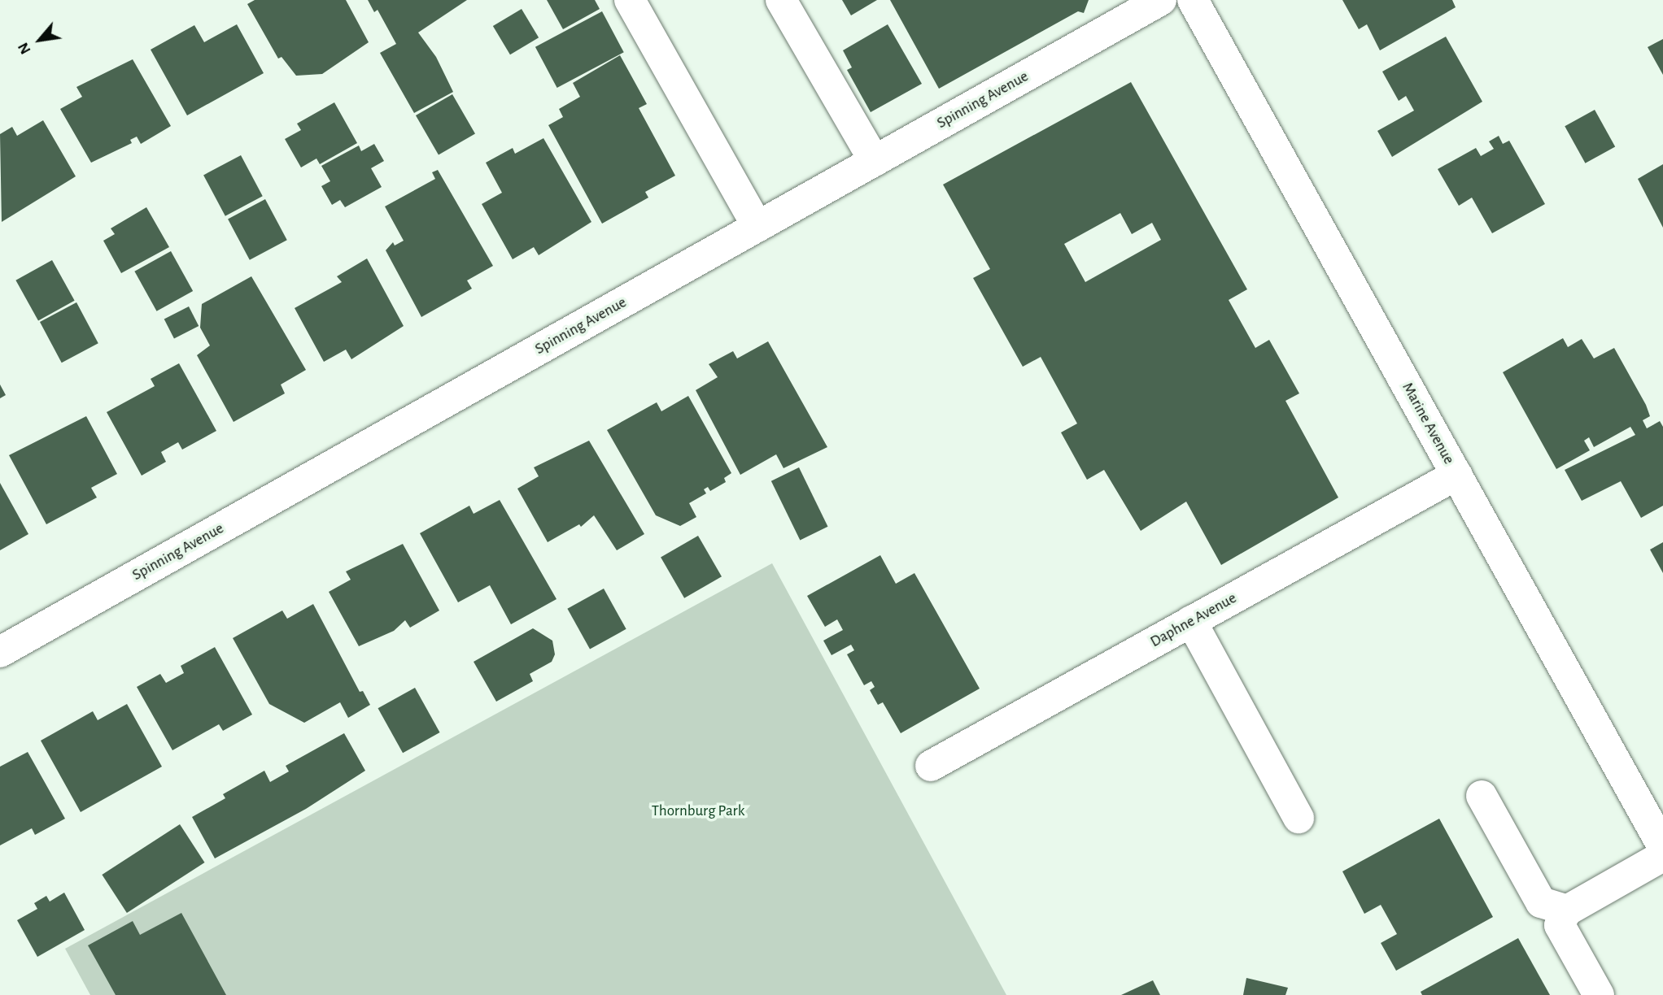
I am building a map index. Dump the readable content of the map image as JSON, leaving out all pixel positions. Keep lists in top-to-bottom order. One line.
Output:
{"streets":{"street":["Spinning Avenue","Marine Avenue","Daphne Avenue"]},"crossings":[["Marine Avenue","Daphne Avenue"]],"parks":["Thornburg Park"],"north":"bottom left"}
